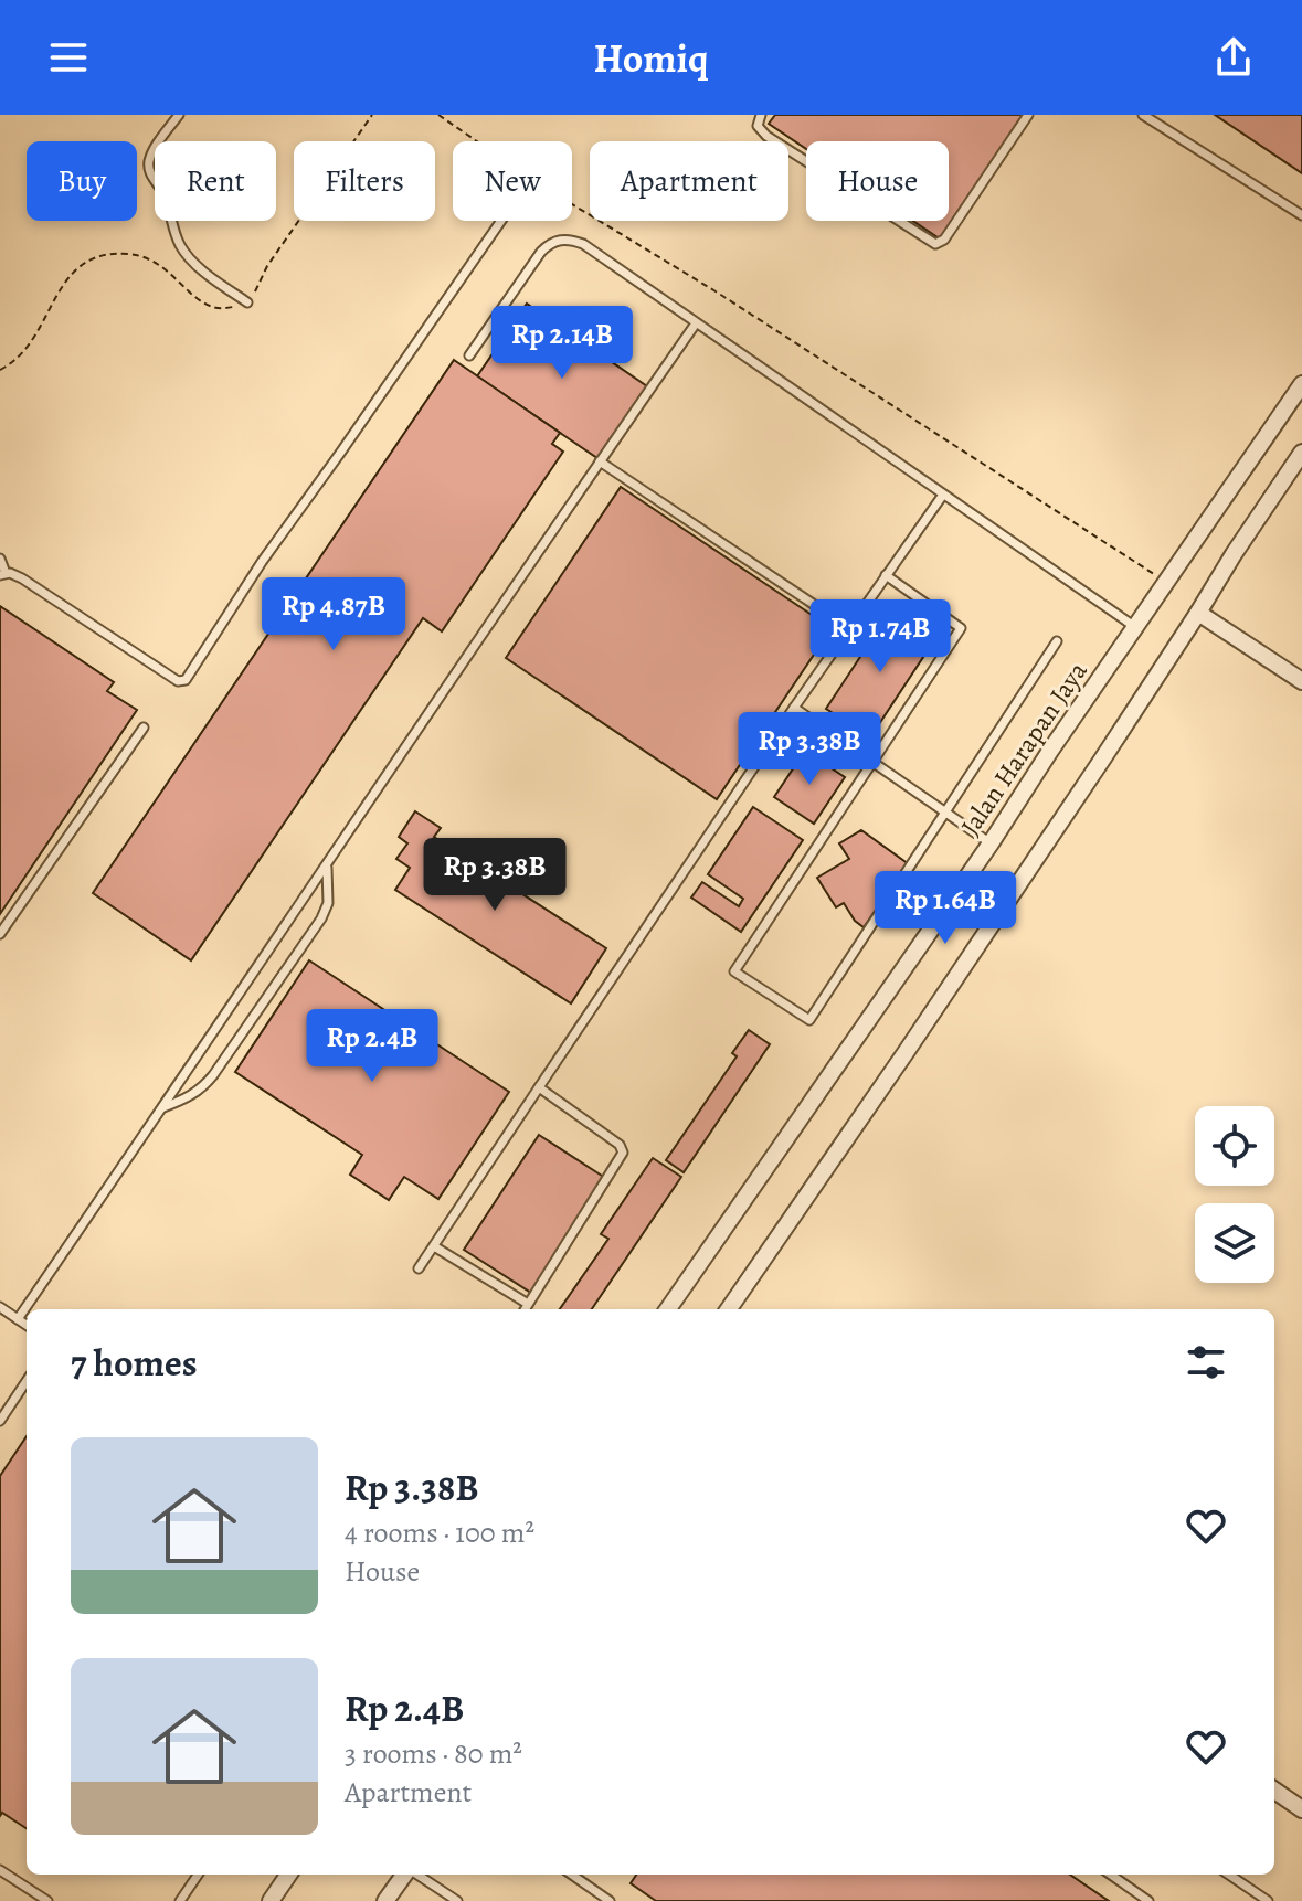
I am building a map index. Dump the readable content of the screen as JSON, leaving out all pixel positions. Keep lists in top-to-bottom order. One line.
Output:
{"streets":{"street":["Jalan Harapan Jaya"]},"page":{"header":"Homiq","chip":["Buy","Rent","Filters","New","Apartment","House"],"price":["Rp 2.14B","Rp 4.87B","Rp 1.74B","Rp 3.38B","Rp 3.38B","Rp 1.64B","Rp 2.4B"],"heading":"7 homes","list":[{"name":"Rp 3.38B","note":"4 rooms · 100 m² · House"},{"name":"Rp 2.4B","note":"3 rooms · 80 m² · Apartment"}]}}
